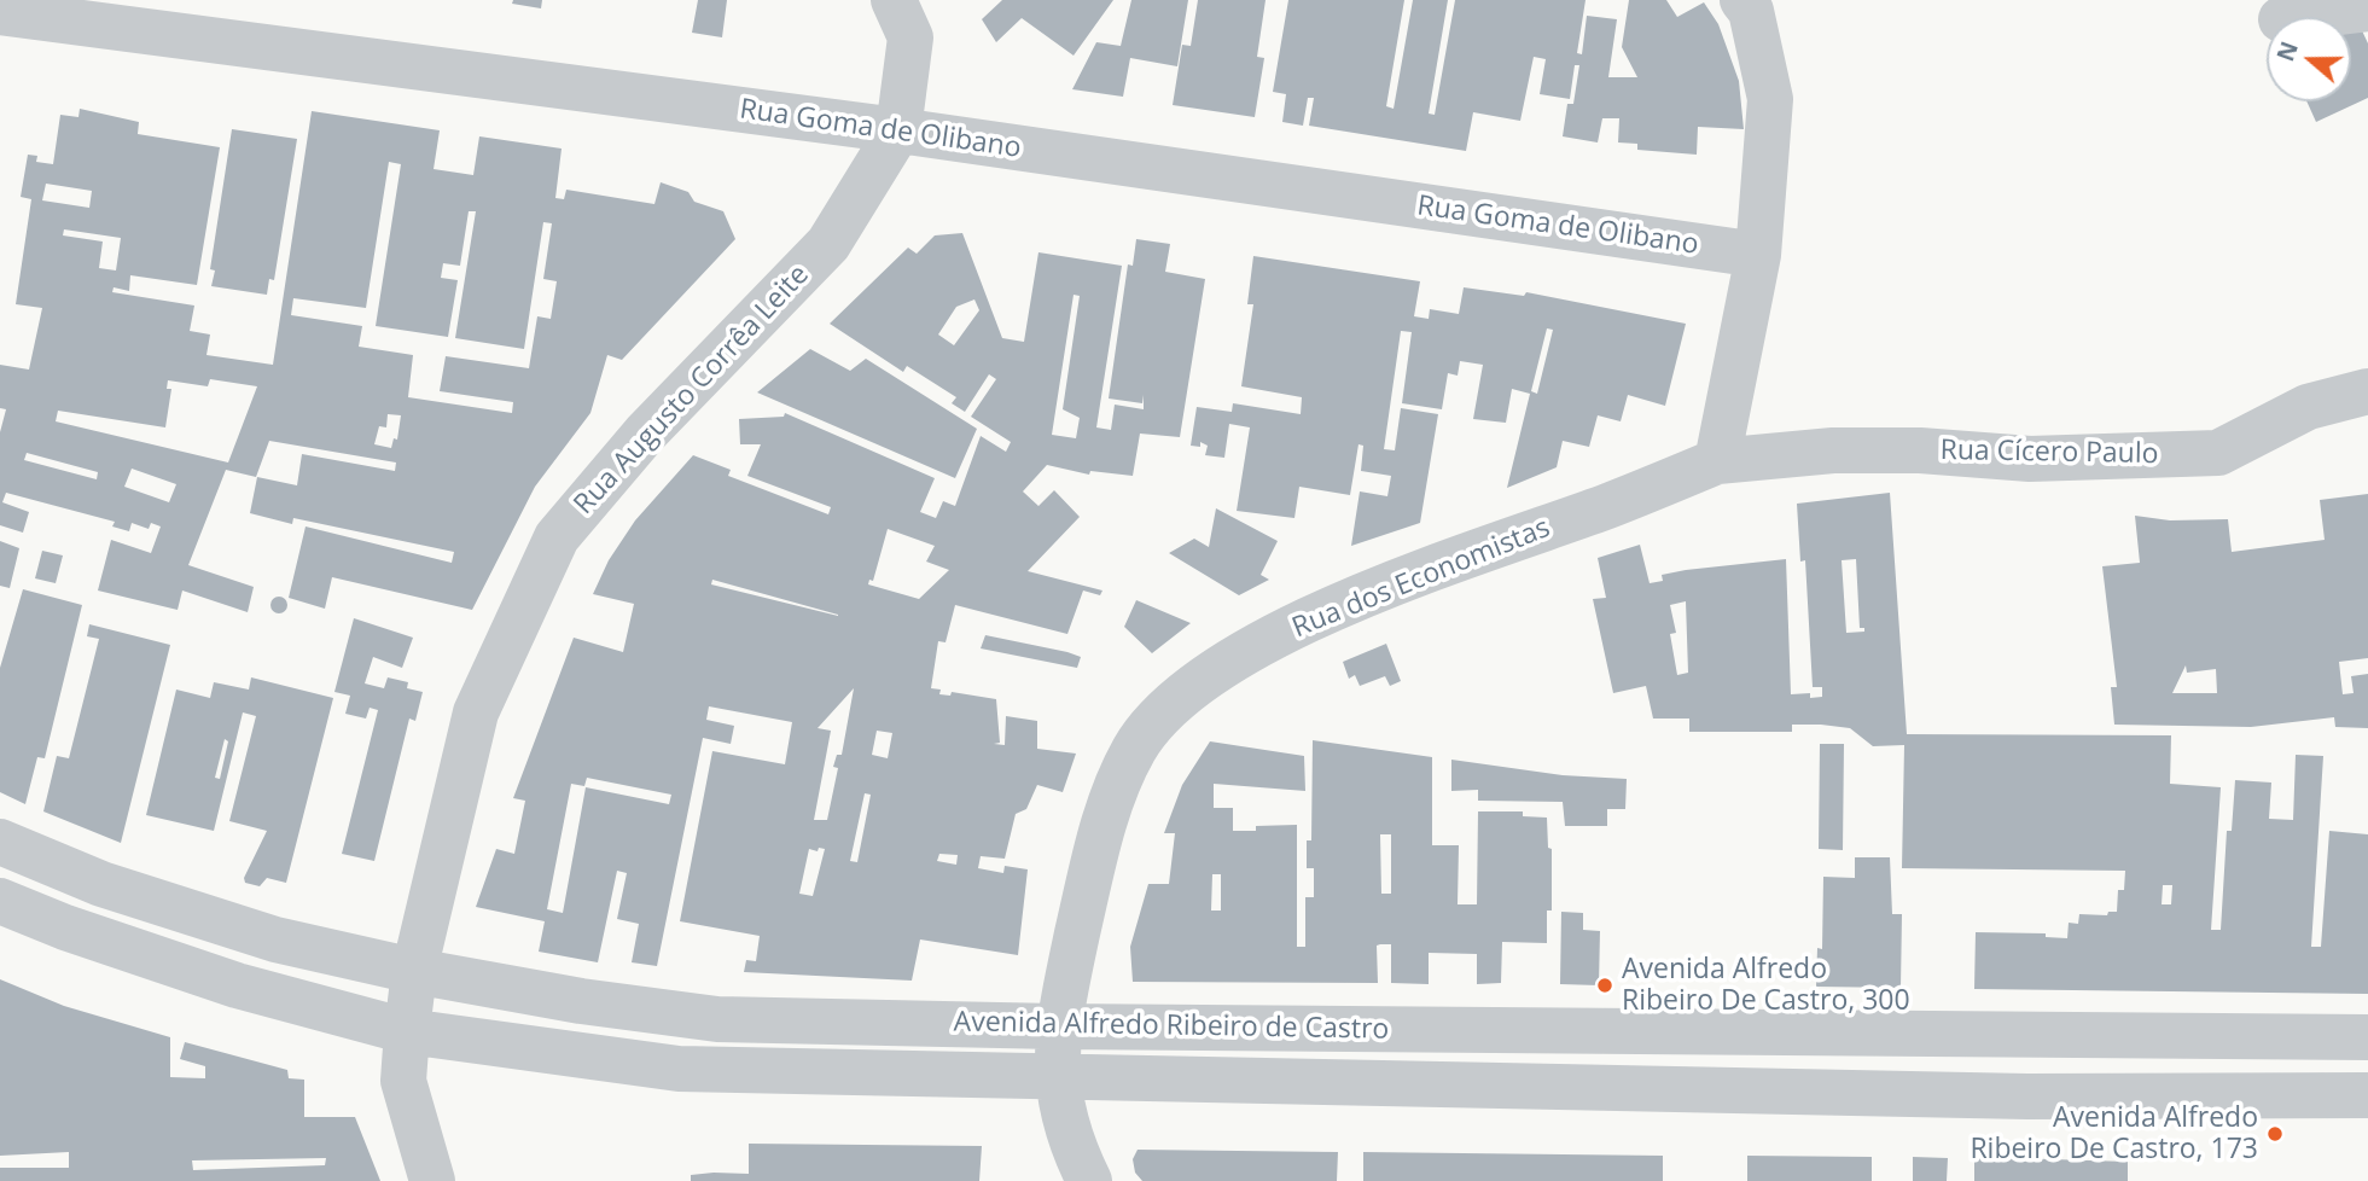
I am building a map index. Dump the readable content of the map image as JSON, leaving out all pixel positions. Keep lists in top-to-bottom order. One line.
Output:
{"streets":{"street":["Rua Goma de Olibano","Rua Augusto Corrêa Leite","Rua Cícero Paulo","Rua dos Economistas","Avenida Alfredo Ribeiro de Castro"]},"crossings":[["Rua Goma de Olibano","Rua Augusto Corrêa Leite"],["Rua Augusto Corrêa Leite","Avenida Alfredo Ribeiro de Castro"],["Rua Cícero Paulo","Rua dos Economistas"],["Rua dos Economistas","Avenida Alfredo Ribeiro de Castro"]],"places":["Avenida Alfredo Ribeiro De Castro, 300","Avenida Alfredo Ribeiro De Castro, 173"],"north":"left"}
